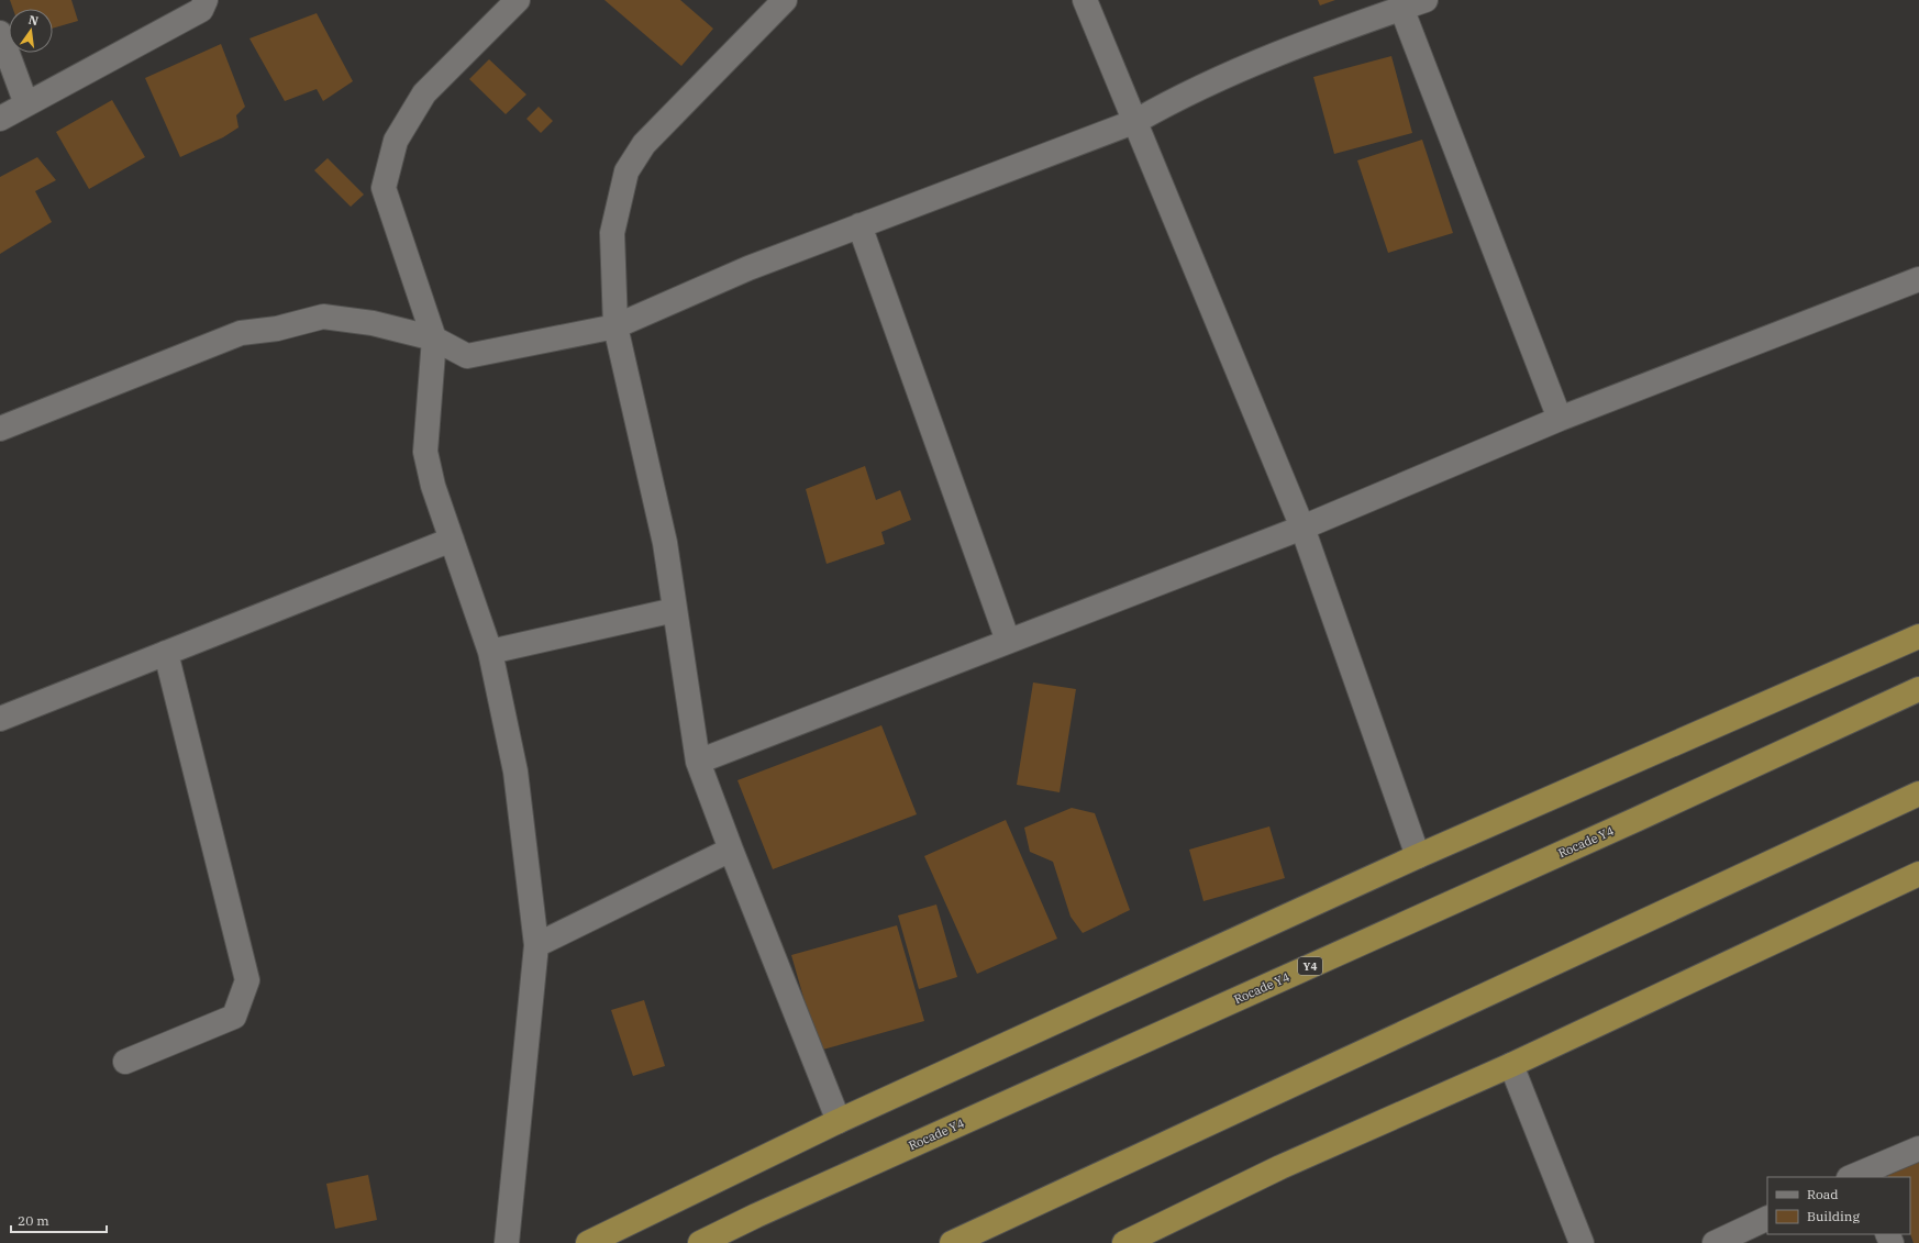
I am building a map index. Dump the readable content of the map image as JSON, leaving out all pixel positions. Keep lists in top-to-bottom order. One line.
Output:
{"streets":{"highway":["Rocade Y4","Y4"]},"legend":["Road","Building"],"scale_bar":"20 m","north":"top"}
